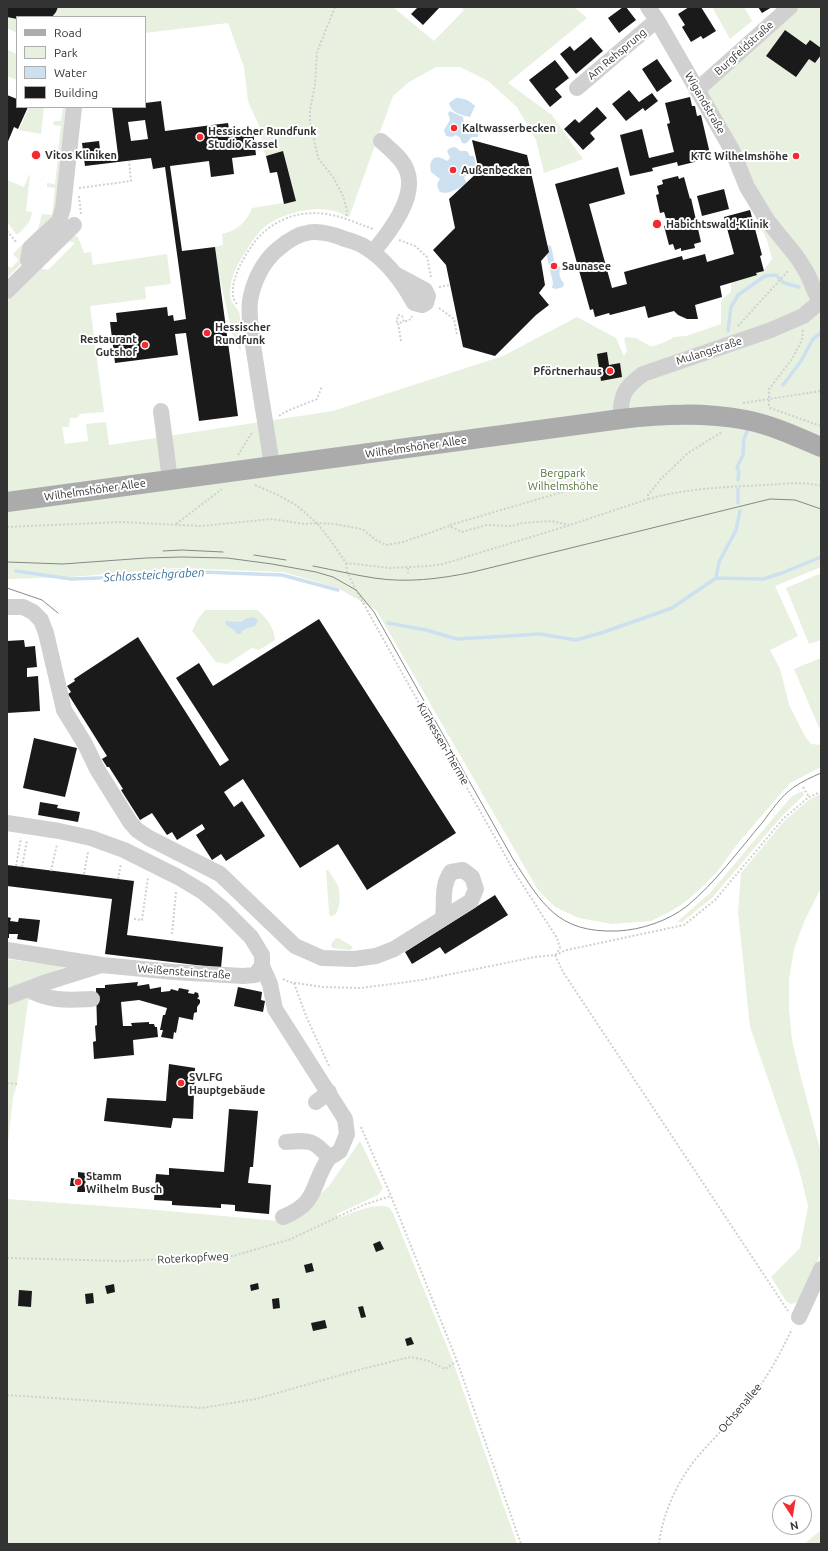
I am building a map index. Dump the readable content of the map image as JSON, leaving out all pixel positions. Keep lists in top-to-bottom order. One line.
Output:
{"streets":{"main road":["Wilhelmshöher Allee"],"street":["Burgfeldstraße","Am Rehsprung","Wigandstraße","Mulangstraße","Weißensteinstraße"],"path":["Kurhessen-Therme","Roterkopfweg","Ochsenallee"]},"crossings":[["Burgfeldstraße","Wigandstraße"],["Am Rehsprung","Wigandstraße"],["Wigandstraße","Mulangstraße"],["Mulangstraße","Wilhelmshöher Allee"]],"water":["Schlossteichgraben"],"parks":["Bergpark Wilhelmshöhe"],"places":["Kaltwasserbecken","Hessischer Rundfunk Studio Kassel","Vitos Kliniken","KTC Wilhelmshöhe","Außenbecken","Habichtswald-Klinik","Saunasee","Hessischer Rundfunk","Restaurant Gutshof","Pförtnerhaus","SVLFG Hauptgebäude","Stamm Wilhelm Busch"],"legend":["Road","Park","Water","Building"],"north":"bottom"}
